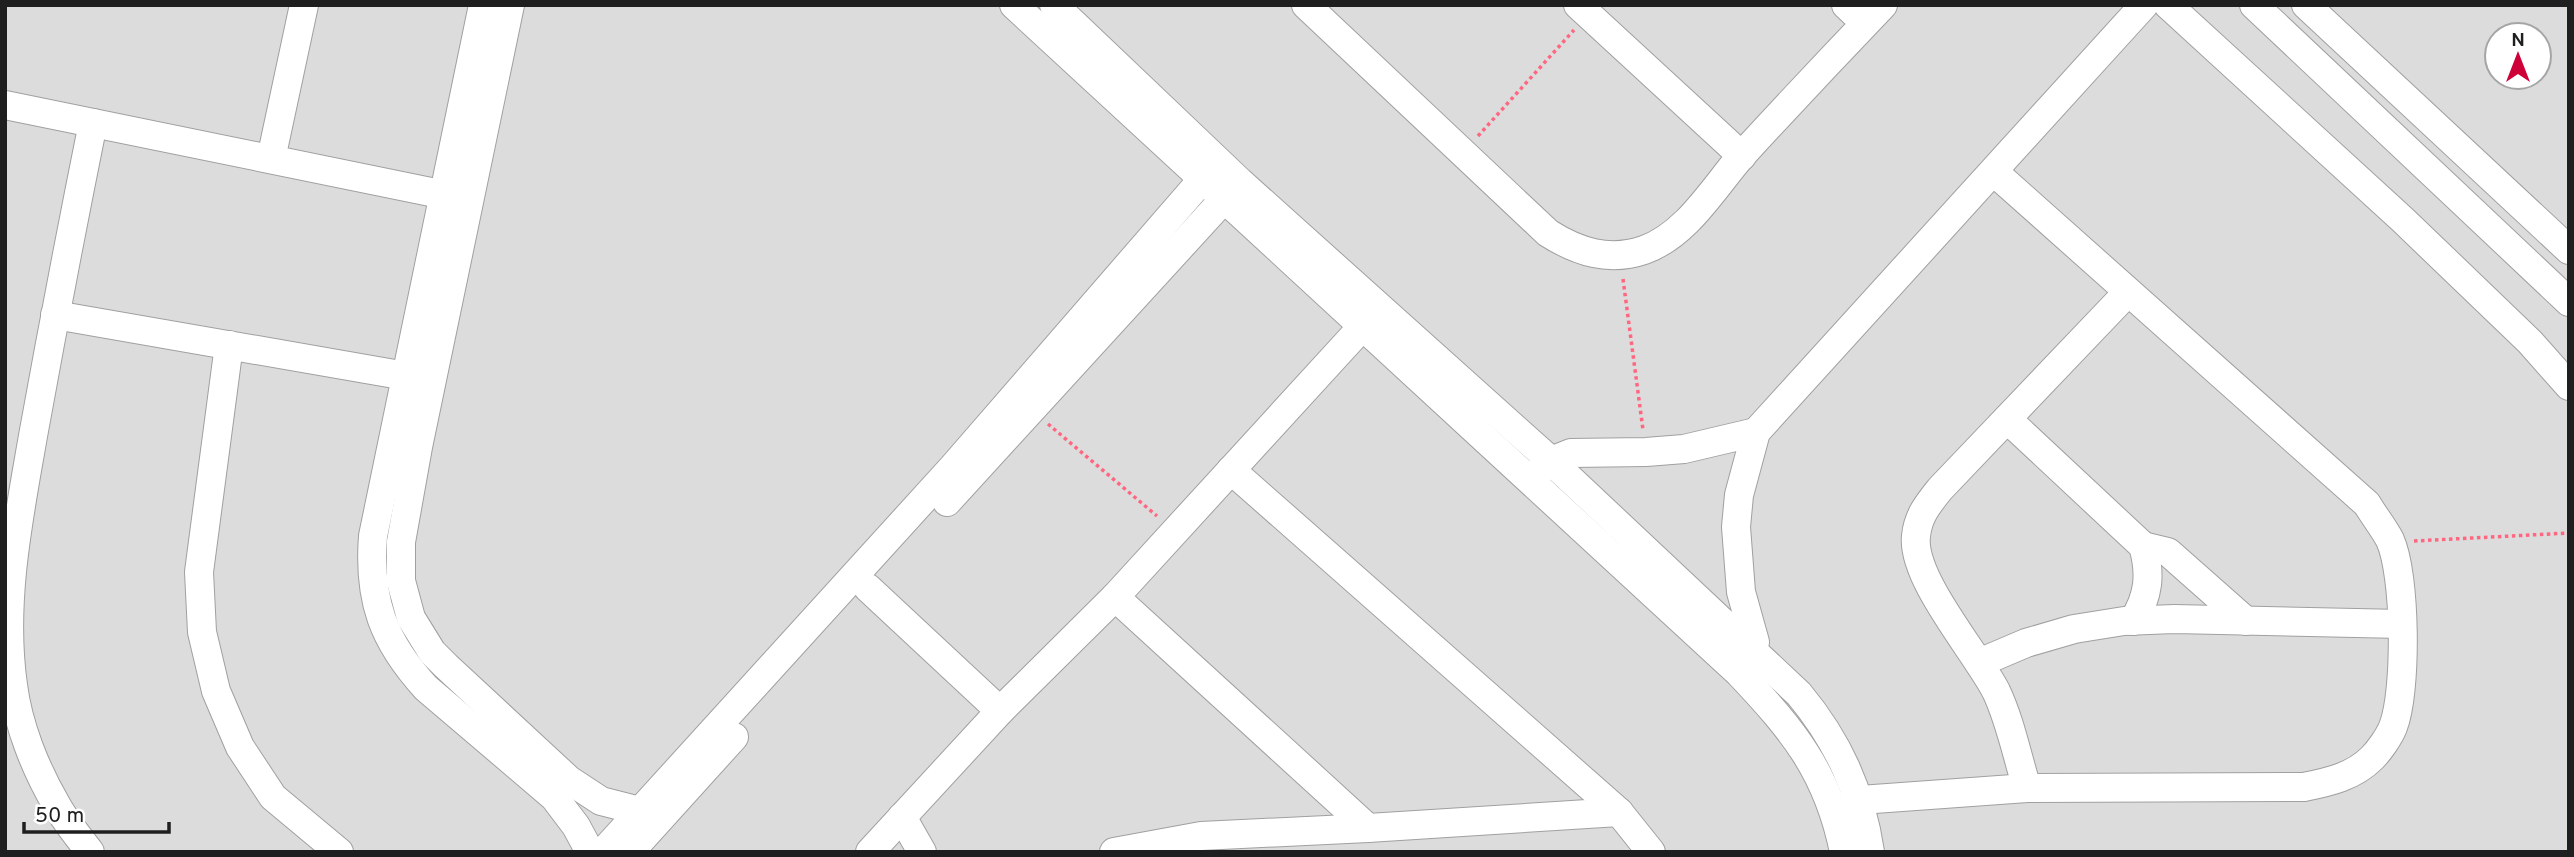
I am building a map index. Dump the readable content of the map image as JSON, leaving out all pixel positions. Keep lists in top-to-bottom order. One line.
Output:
{"scale_bar":"50 m","north":"top"}
